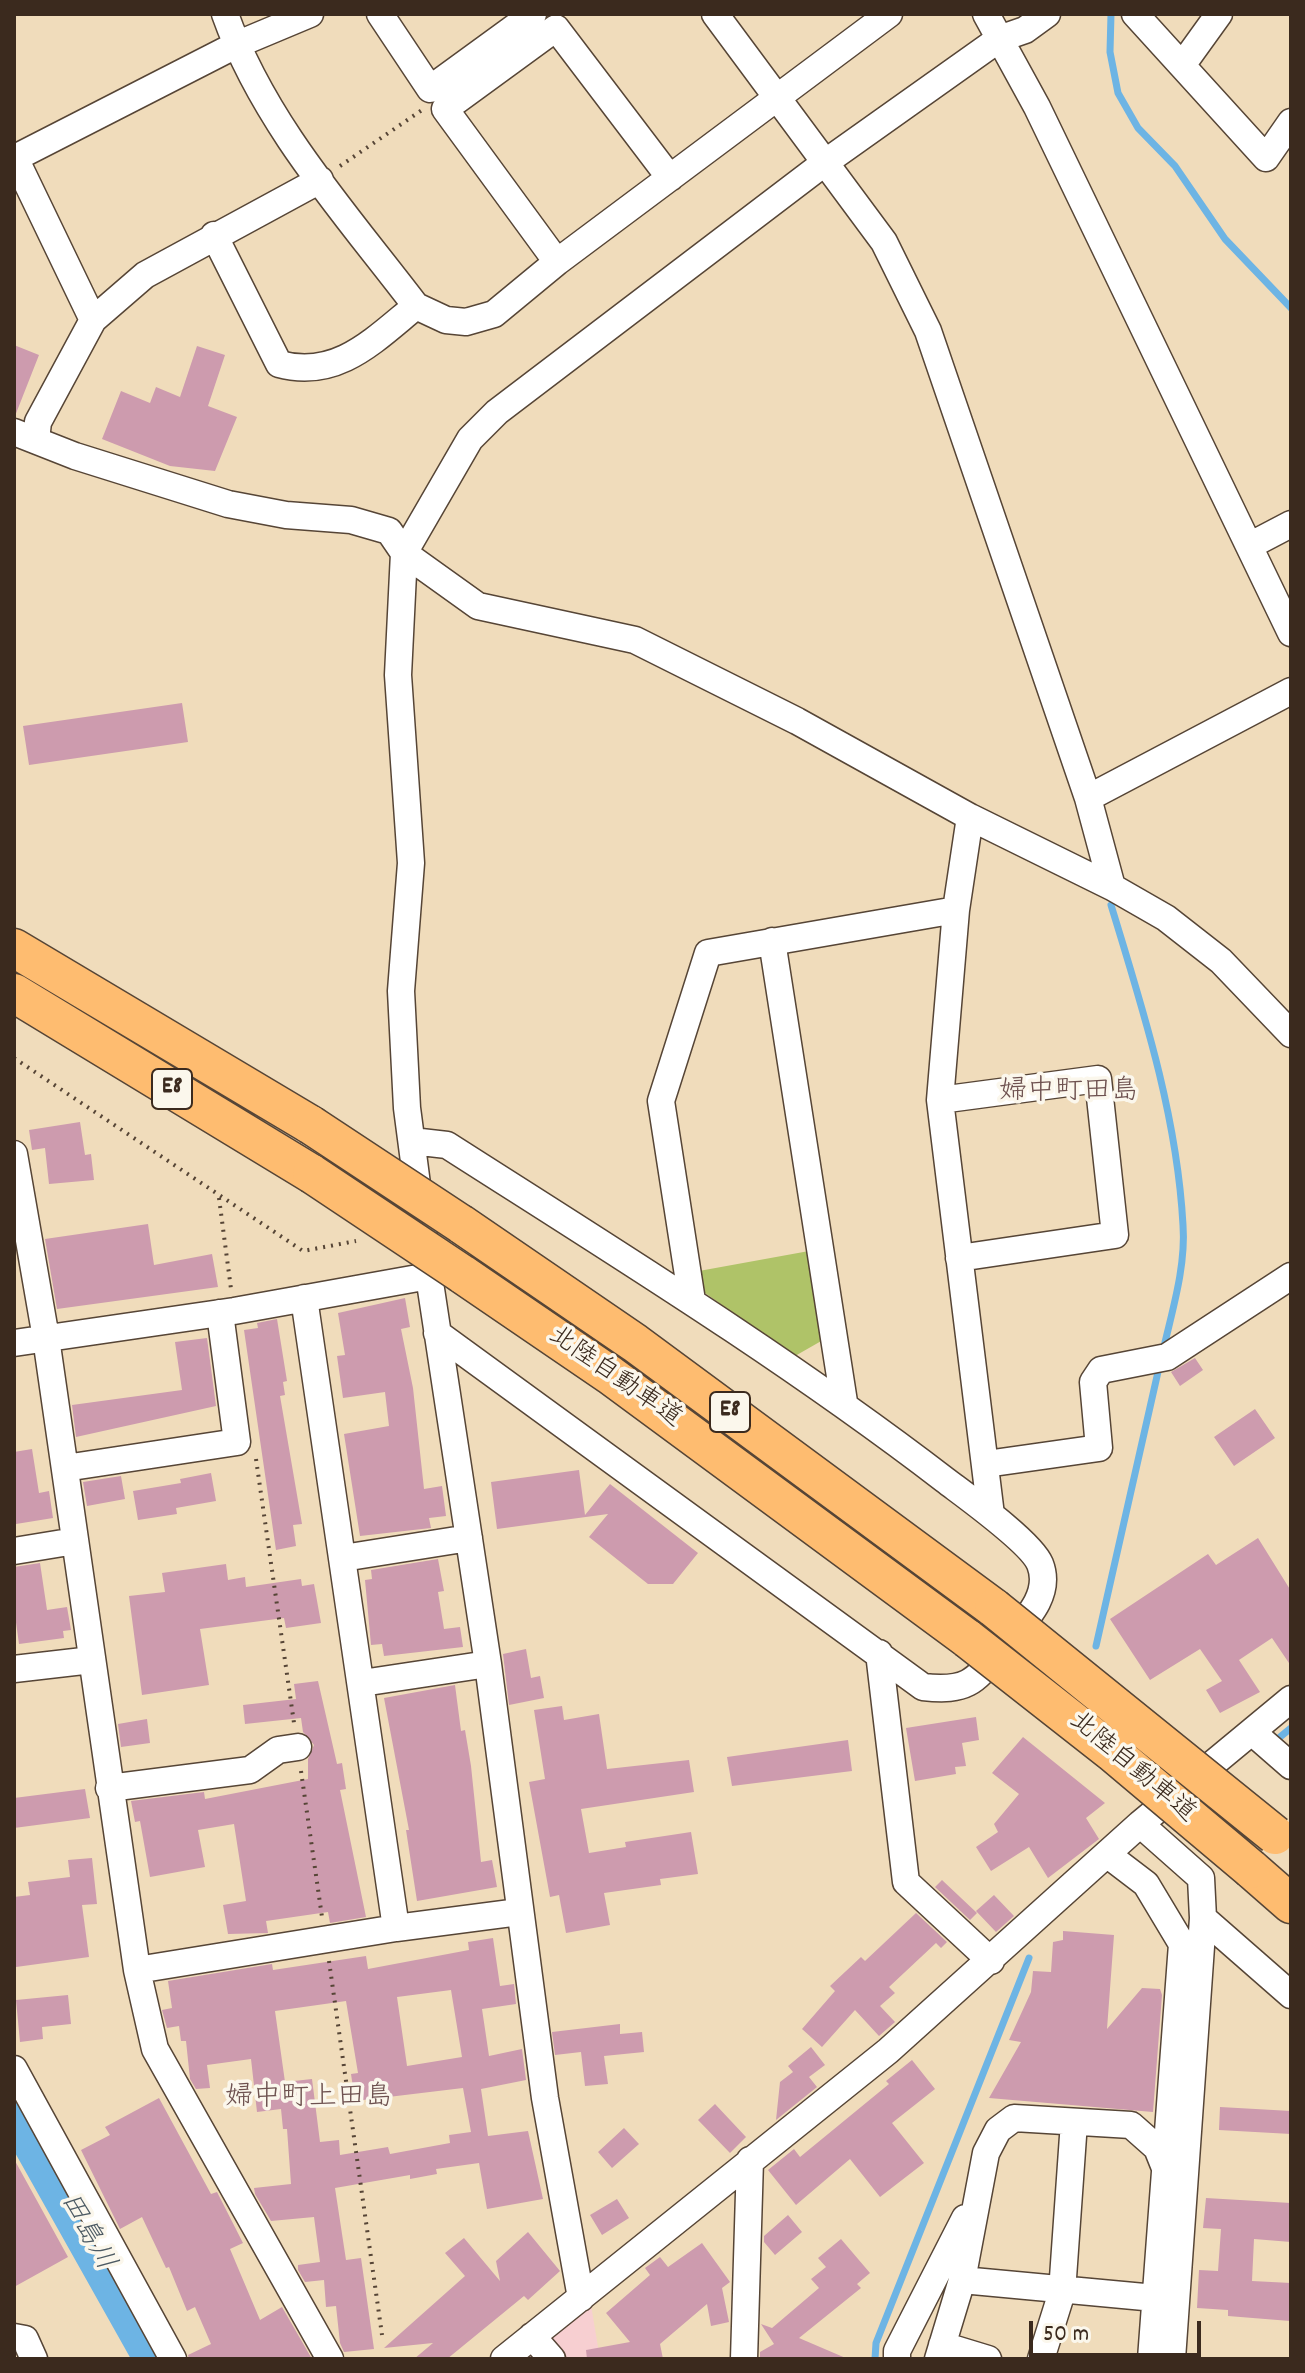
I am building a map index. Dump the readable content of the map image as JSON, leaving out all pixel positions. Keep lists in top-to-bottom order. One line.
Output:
{"streets":{"highway":["E8","北陸自動車道"]},"districts":["婦中町田島","婦中町上田島"],"water":["田島川"],"scale_bar":"50 m"}
